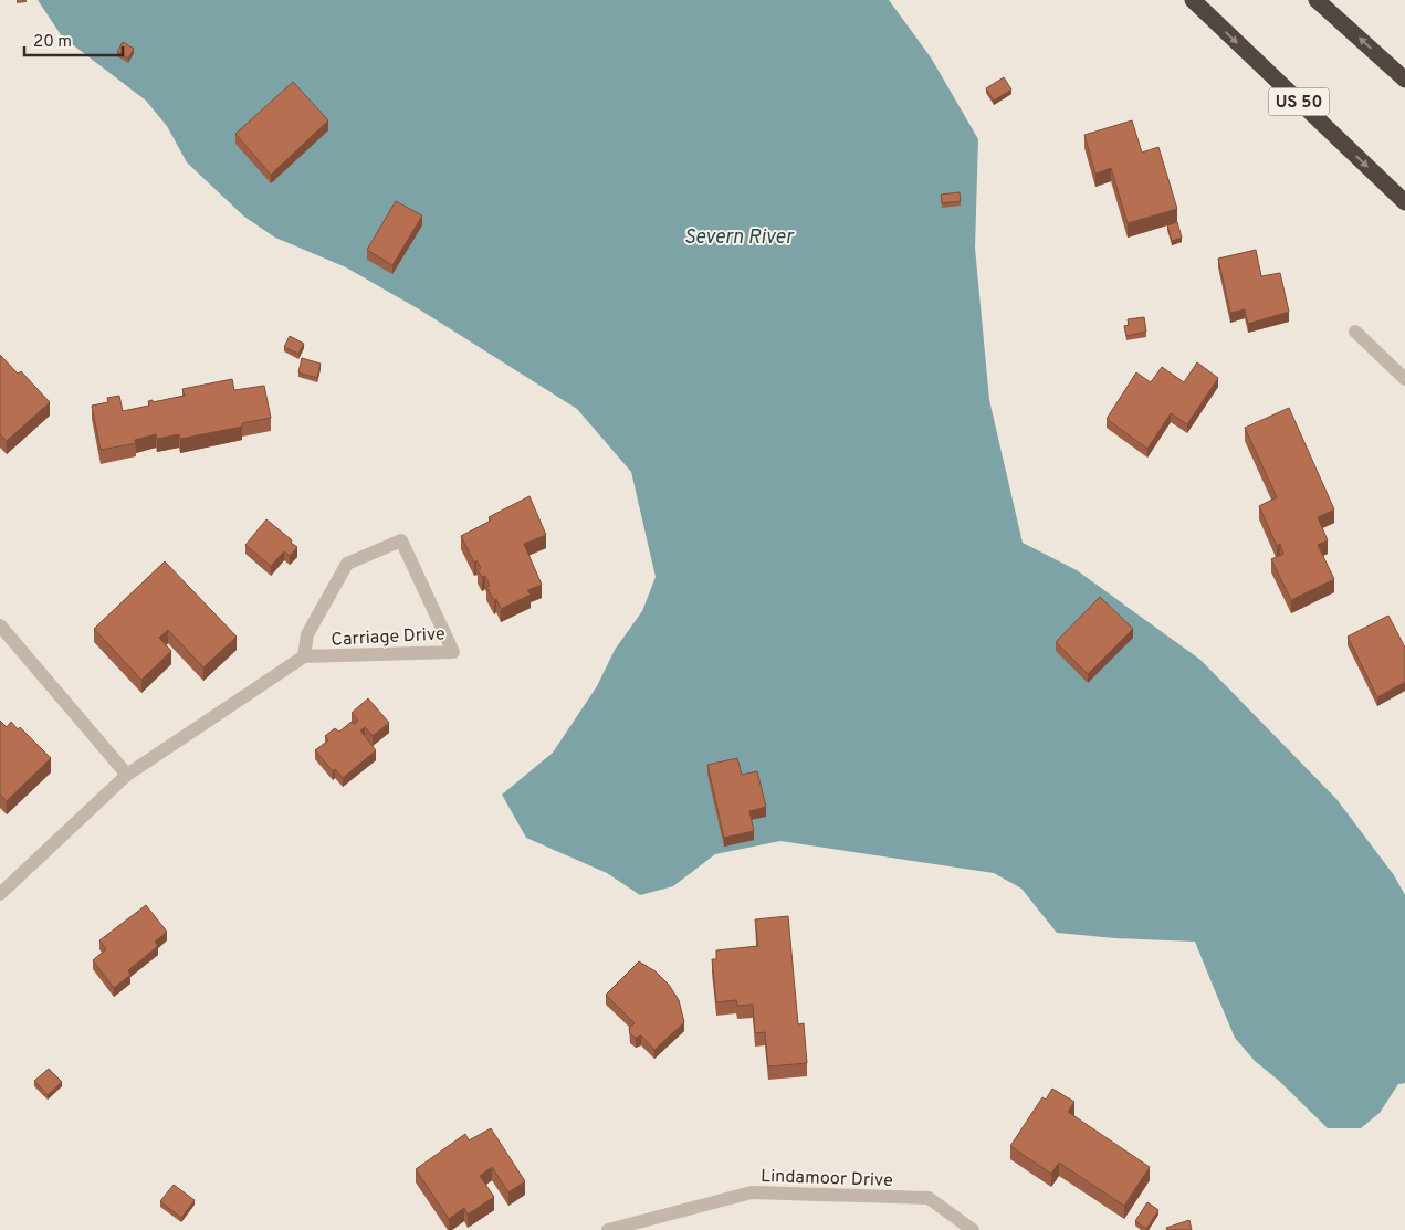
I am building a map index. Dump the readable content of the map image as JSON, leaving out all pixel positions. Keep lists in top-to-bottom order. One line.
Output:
{"streets":{"highway":["US 50"],"street":["Carriage Drive","Lindamoor Drive"]},"water":["Severn River"],"scale_bar":"20 m"}
